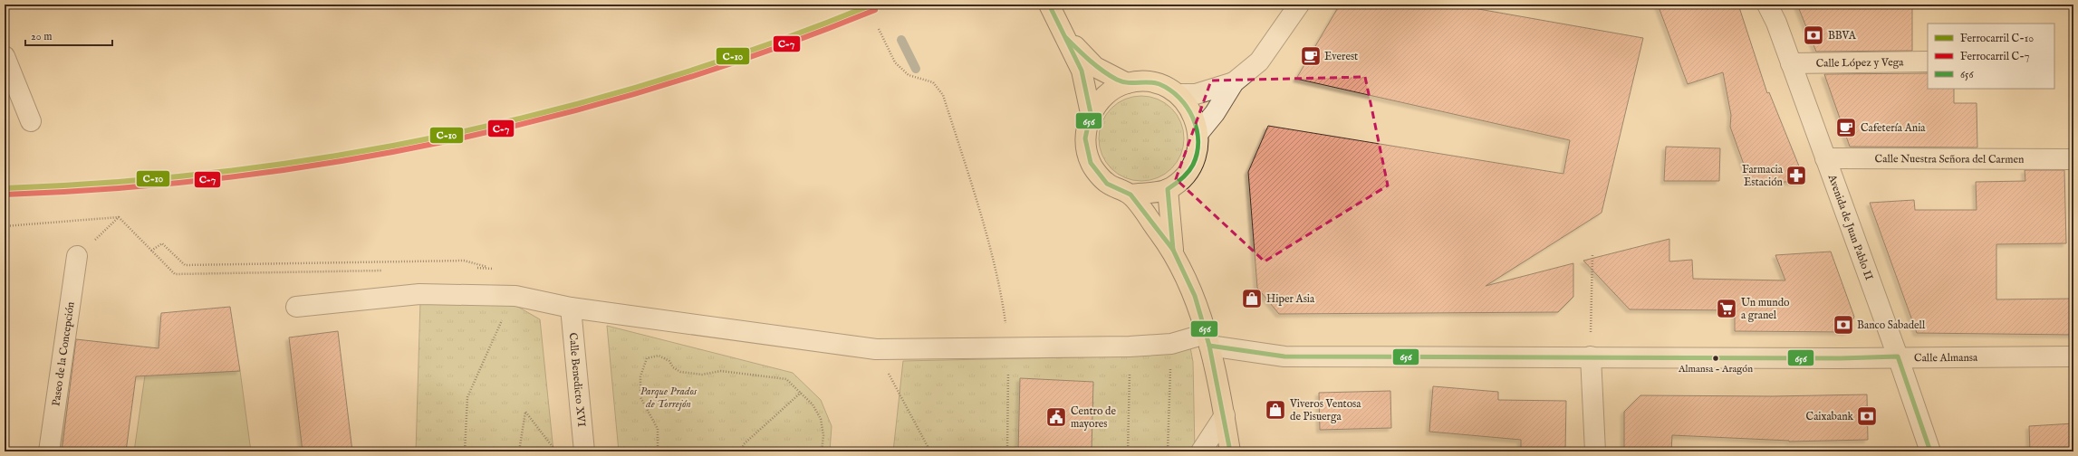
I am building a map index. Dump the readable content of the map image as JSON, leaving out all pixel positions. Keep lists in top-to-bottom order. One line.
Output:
{"streets":{"street":["Calle López y Vega","Calle Nuestra Señora del Carmen","Avenida de Juan Pablo II","Paseo de la Concepción","Calle Almansa","Calle Benedicto XVI"]},"crossings":[["Calle López y Vega","Avenida de Juan Pablo II"],["Calle Nuestra Señora del Carmen","Avenida de Juan Pablo II"],["Avenida de Juan Pablo II","Calle Almansa"]],"parks":["Parque Prados de Torrejón"],"places":{"bank":["BBVA","Banco Sabadell","Caixabank"],"cafe":["Everest","Cafetería Ania"],"pharmacy":["Farmacia Estación"],"shop":["Hiper Asia","Viveros Ventosa de Pisuerga"],"supermarket":["Un mundo a granel"],"other":["Almansa - Aragón"],"public building":["Centro de mayores"]},"lines":["rail line C-10","transit line 656","rail line C-7"],"legend":["Ferrocarril C-10","Ferrocarril C-7","656"],"scale_bar":"20 m"}
